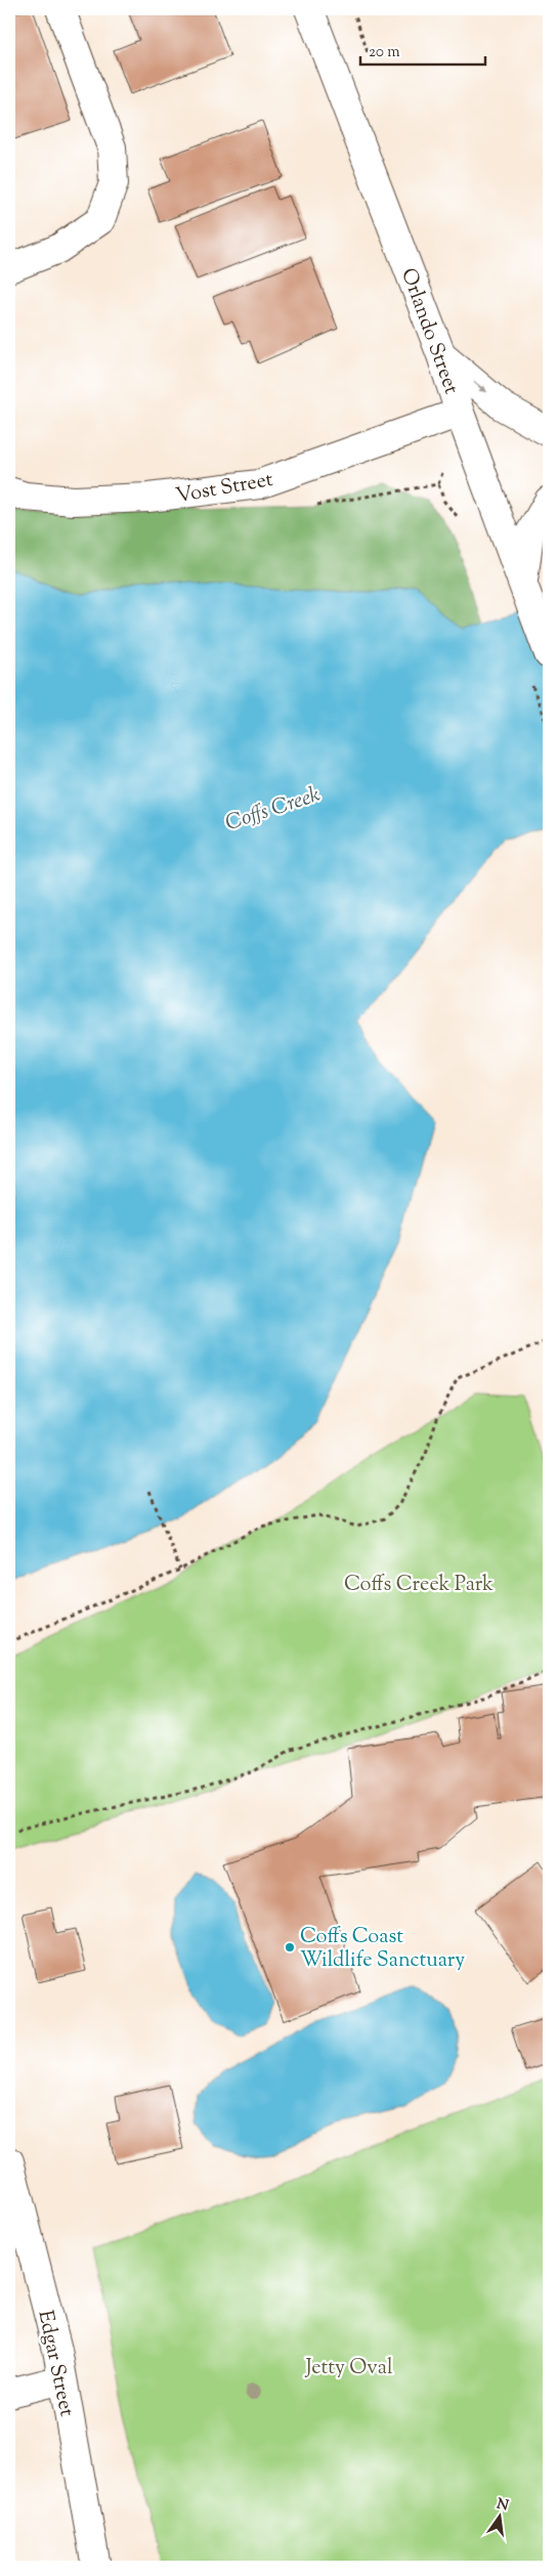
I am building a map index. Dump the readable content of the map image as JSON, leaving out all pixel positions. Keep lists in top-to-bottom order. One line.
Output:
{"streets":{"street":["Orlando Street","Vost Street","Edgar Street"]},"crossings":[["Orlando Street","Vost Street"]],"water":["Coffs Creek"],"parks":["Coffs Creek Park","Jetty Oval"],"places":["Coffs Coast Wildlife Sanctuary"],"scale_bar":"20 m","north":"top"}
